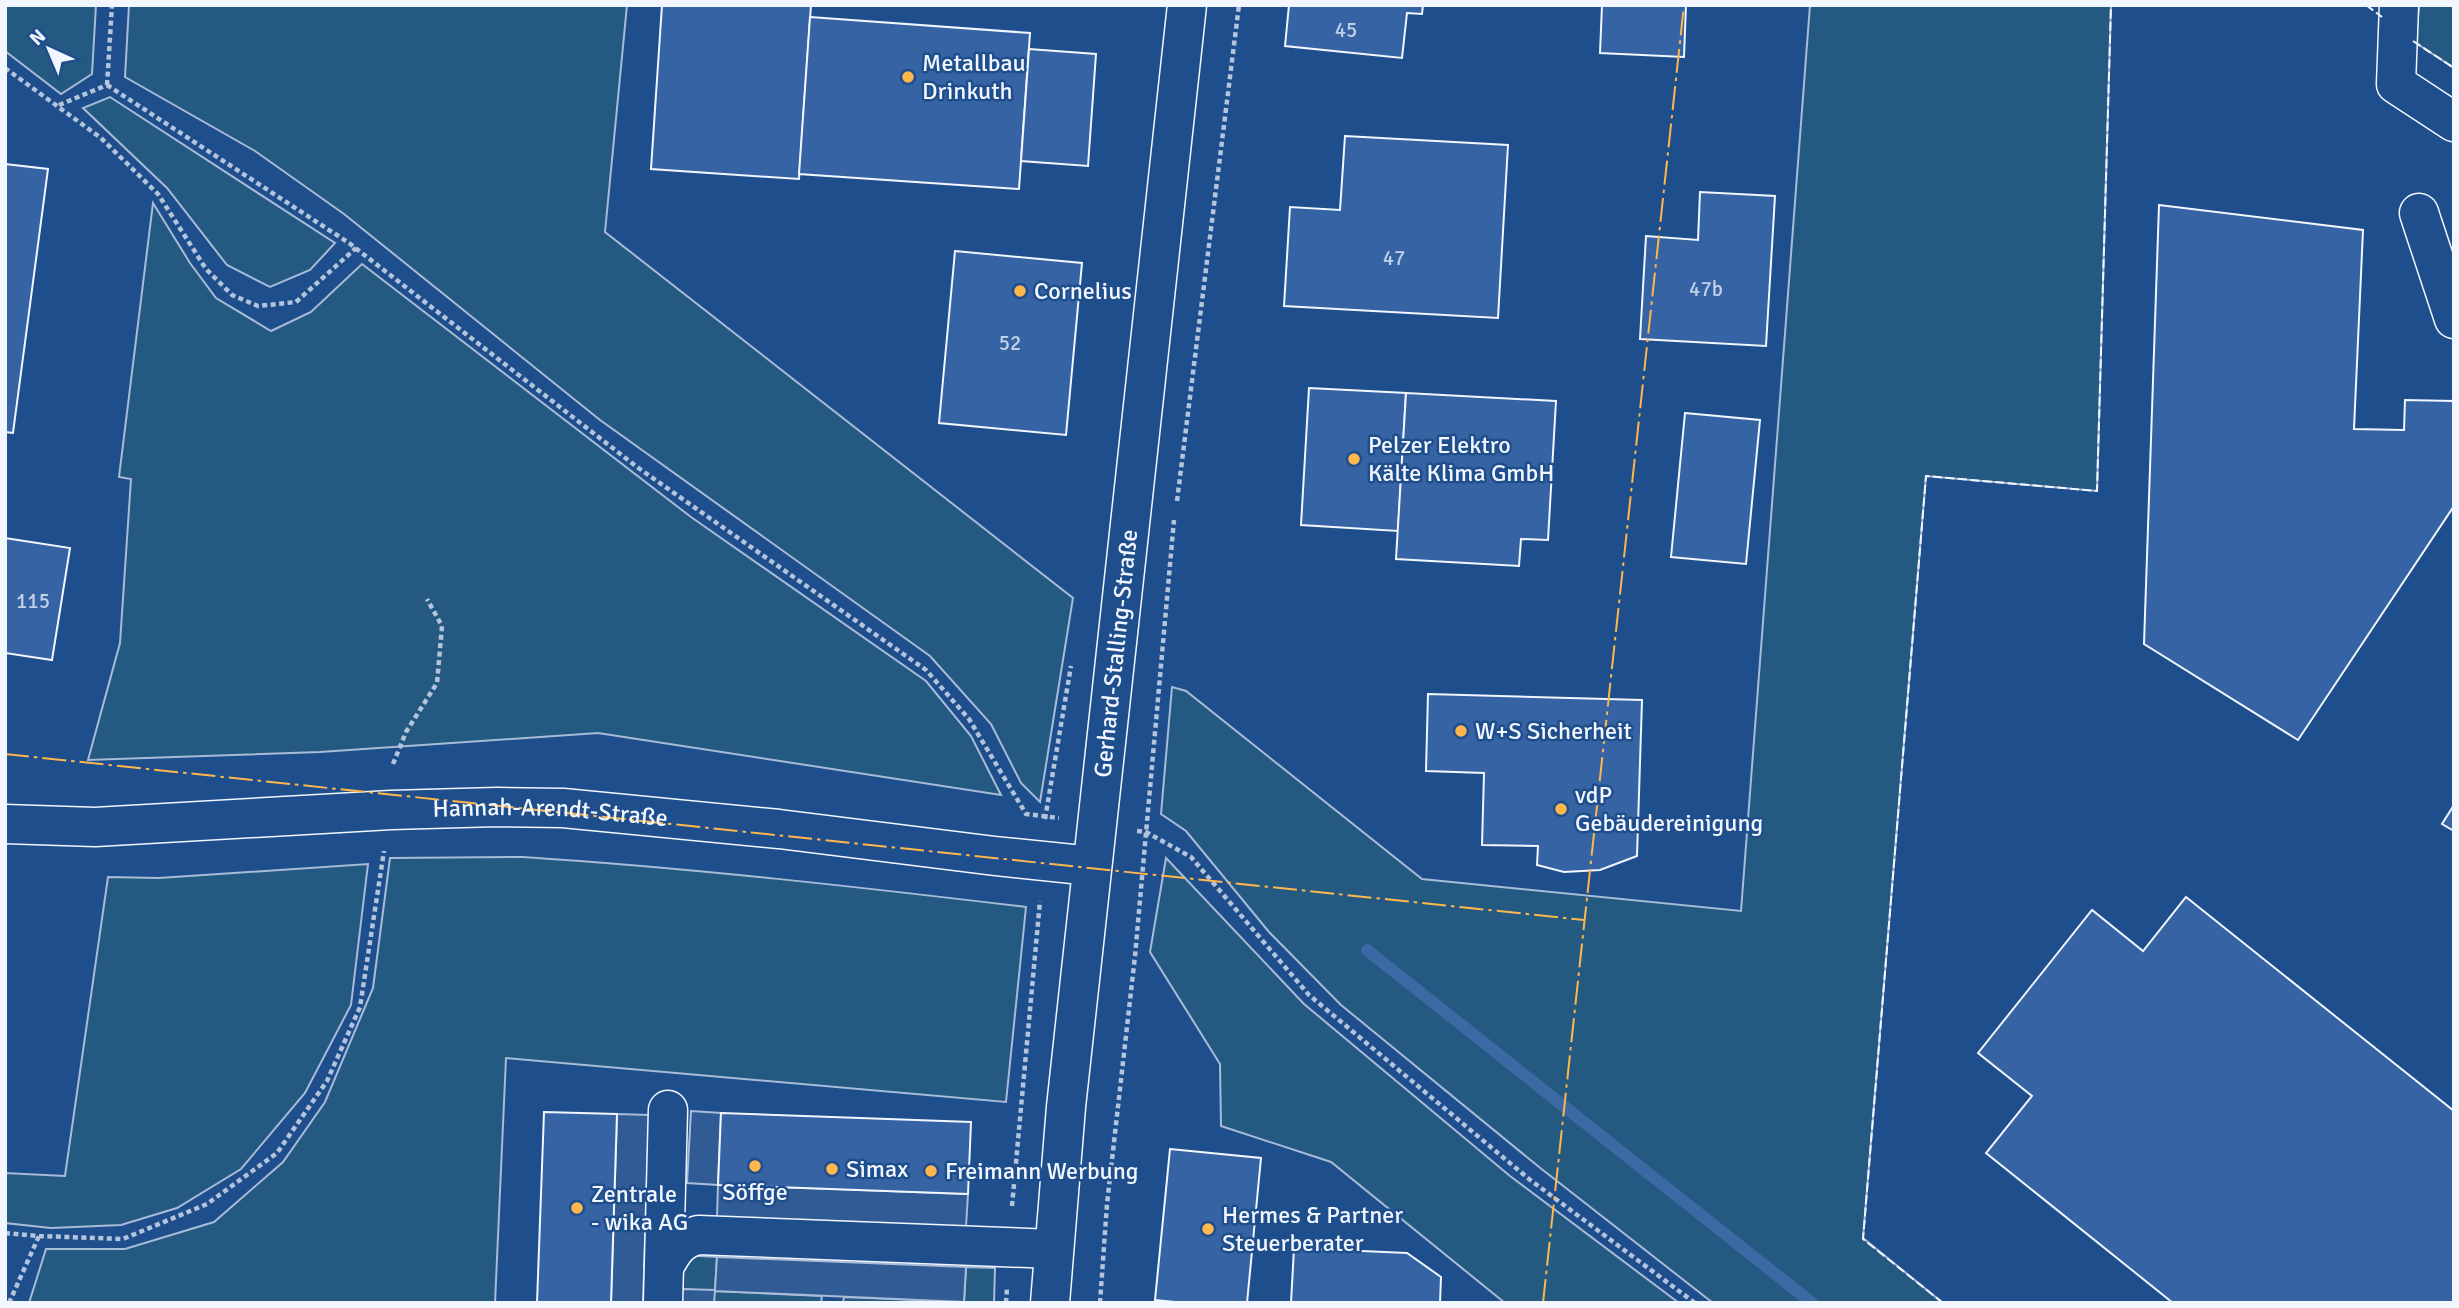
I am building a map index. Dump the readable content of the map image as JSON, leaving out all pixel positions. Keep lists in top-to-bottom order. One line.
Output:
{"streets":{"street":["Gerhard-Stalling-Straße","Hannah-Arendt-Straße"]},"crossings":[["Gerhard-Stalling-Straße","Hannah-Arendt-Straße"]],"places":["Metallbau Drinkuth","Cornelius","Pelzer Elektro Kälte Klima GmbH","W+S Sicherheit","vdP Gebäudereinigung","Söffge","Simax","Freimann Werbung","Zentrale - wika AG","Hermes & Partner Steuerberater"],"house_numbers":["45","47","47b","52","115"],"north":"top left"}
